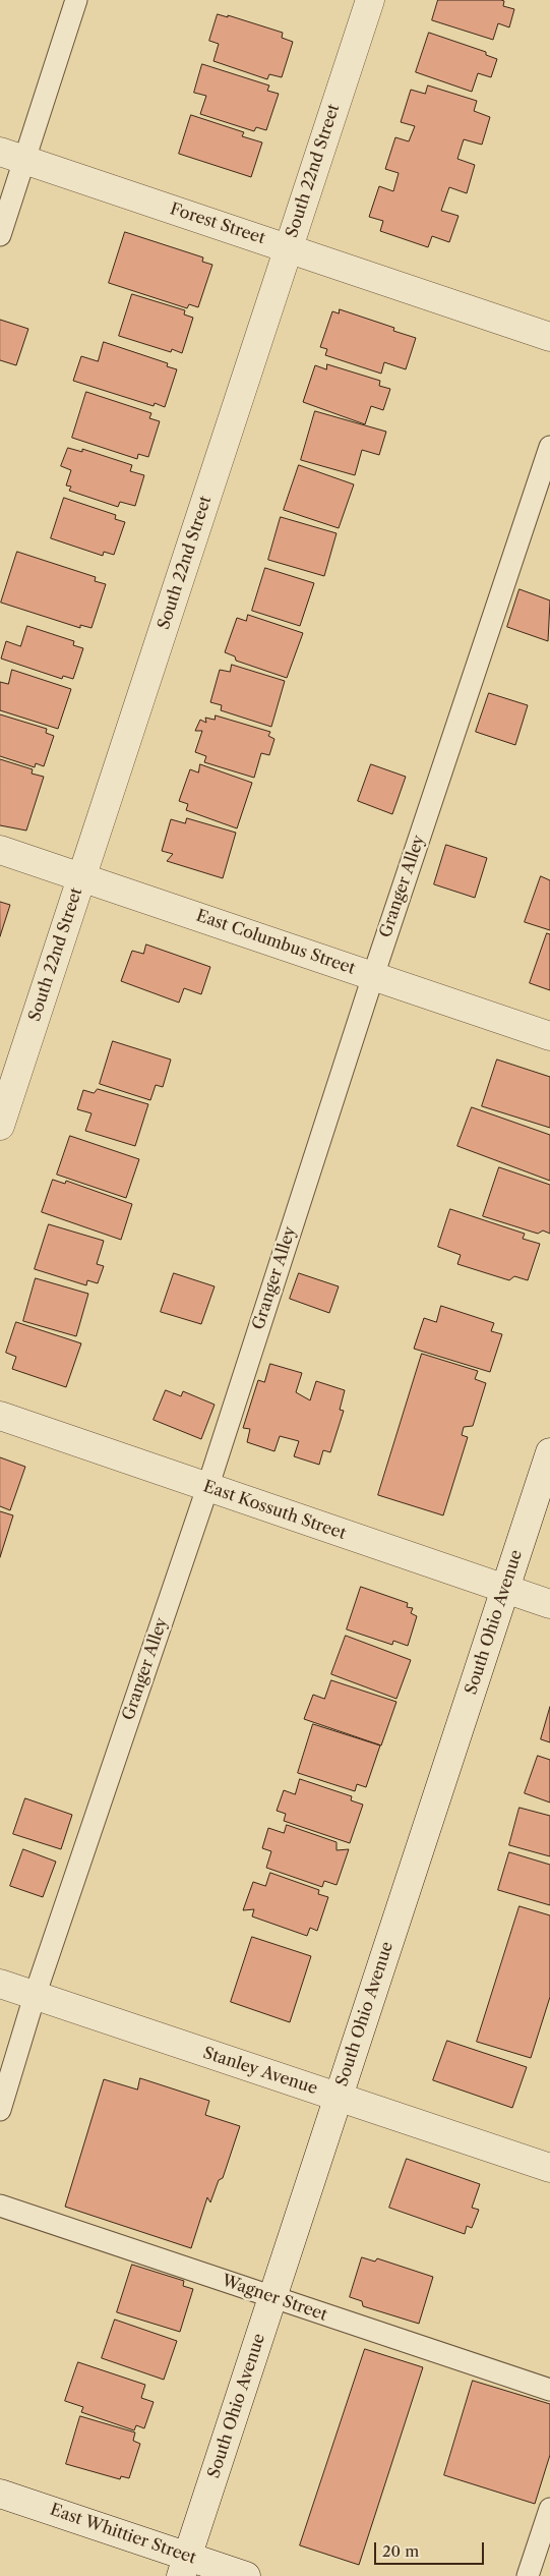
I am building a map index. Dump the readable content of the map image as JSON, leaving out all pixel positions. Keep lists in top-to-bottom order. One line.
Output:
{"streets":{"street":["South 22nd Street","Forest Street","East Columbus Street","East Kossuth Street","South Ohio Avenue","Stanley Avenue","East Whittier Street"],"lane":["Granger Alley","Wagner Street"]},"crossings":[["South 22nd Street","Forest Street"],["South 22nd Street","East Columbus Street"],["Granger Alley","East Columbus Street"],["Granger Alley","East Kossuth Street"],["Granger Alley","Stanley Avenue"],["East Kossuth Street","South Ohio Avenue"],["South Ohio Avenue","Stanley Avenue"],["South Ohio Avenue","Wagner Street"],["South Ohio Avenue","East Whittier Street"]],"scale_bar":"20 m"}
